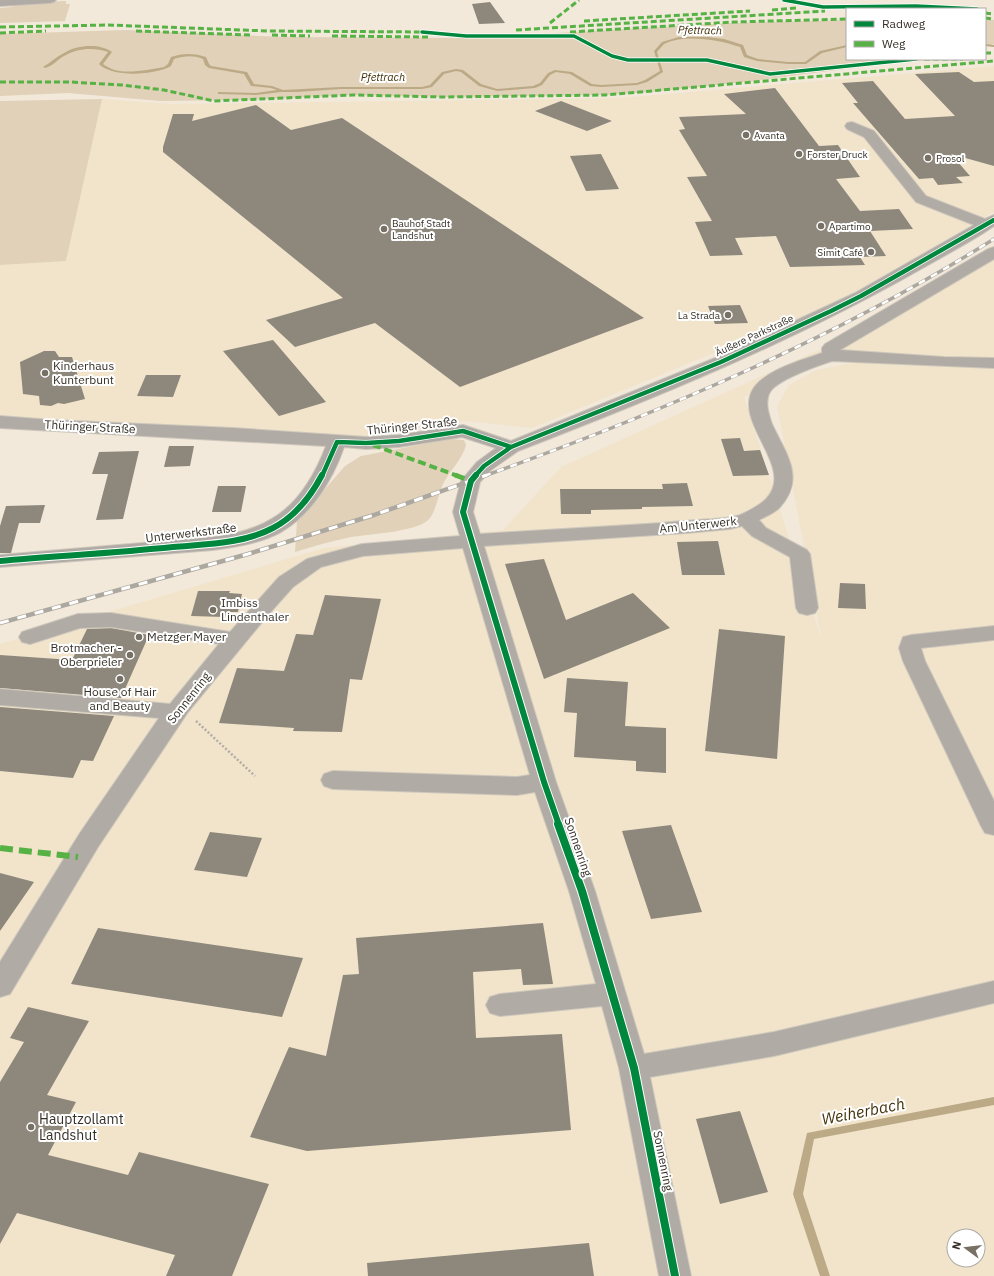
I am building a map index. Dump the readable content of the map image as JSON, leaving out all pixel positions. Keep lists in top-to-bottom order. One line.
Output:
{"streets":{"street":["Äußere Parkstraße","Thüringer Straße","Am Unterwerk","Unterwerkstraße","Sonnenring"]},"crossings":[["Äußere Parkstraße","Thüringer Straße"],["Äußere Parkstraße","Sonnenring"],["Thüringer Straße","Unterwerkstraße"],["Thüringer Straße","Sonnenring"],["Am Unterwerk","Sonnenring"]],"water":["Pfettrach","Weiherbach"],"places":["Avanta","Forster Druck","Prosol","Apartimo","Bauhof Stadt Landshut","Simit Café","La Strada","Kinderhaus Kunterbunt","Imbiss Lindenthaler","Metzger Mayer","Brotmacher - Oberprieler","House of Hair and Beauty","Hauptzollamt Landshut"],"legend":["Radweg","Weg"],"north":"left"}
